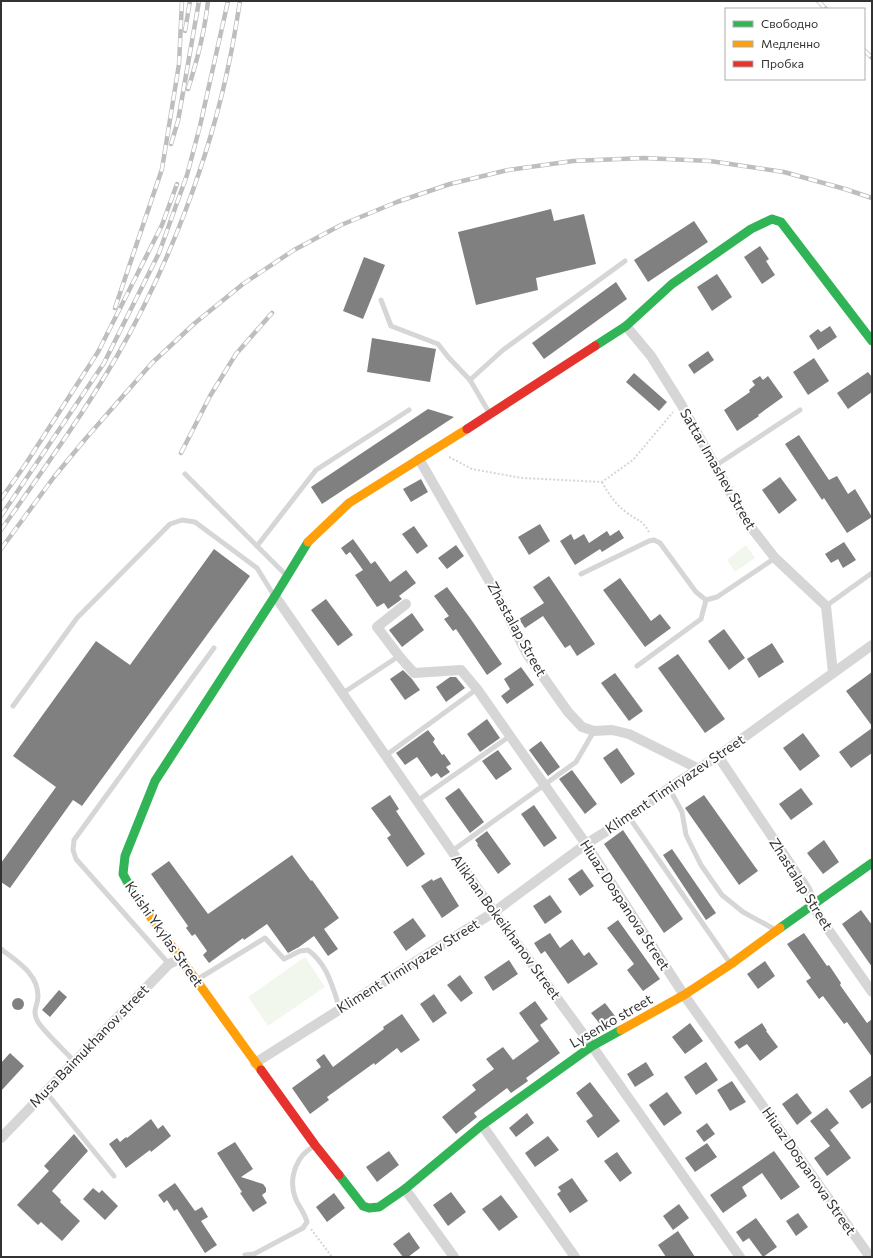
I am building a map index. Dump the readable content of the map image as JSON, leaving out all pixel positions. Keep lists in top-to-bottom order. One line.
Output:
{"streets":{"street":["Sattar Imashev Street","Zhastalap Street","Kliment Timiryazev Street","Hiuaz Dospanova Street","Alikhan Bokeikhanov Street","Kuishi Ykylas Street","Lysenko street","Musa Baimukhanov street"]},"crossings":[["Sattar Imashev Street","Kuishi Ykylas Street"],["Zhastalap Street","Kliment Timiryazev Street"],["Zhastalap Street","Kuishi Ykylas Street"],["Zhastalap Street","Lysenko street"],["Kliment Timiryazev Street","Hiuaz Dospanova Street"],["Kliment Timiryazev Street","Alikhan Bokeikhanov Street"],["Kliment Timiryazev Street","Kuishi Ykylas Street"],["Hiuaz Dospanova Street","Lysenko street"],["Alikhan Bokeikhanov Street","Kuishi Ykylas Street"],["Alikhan Bokeikhanov Street","Lysenko street"],["Kuishi Ykylas Street","Lysenko street"],["Kuishi Ykylas Street","Musa Baimukhanov street"]],"legend":["Свободно","Медленно","Пробка"]}
